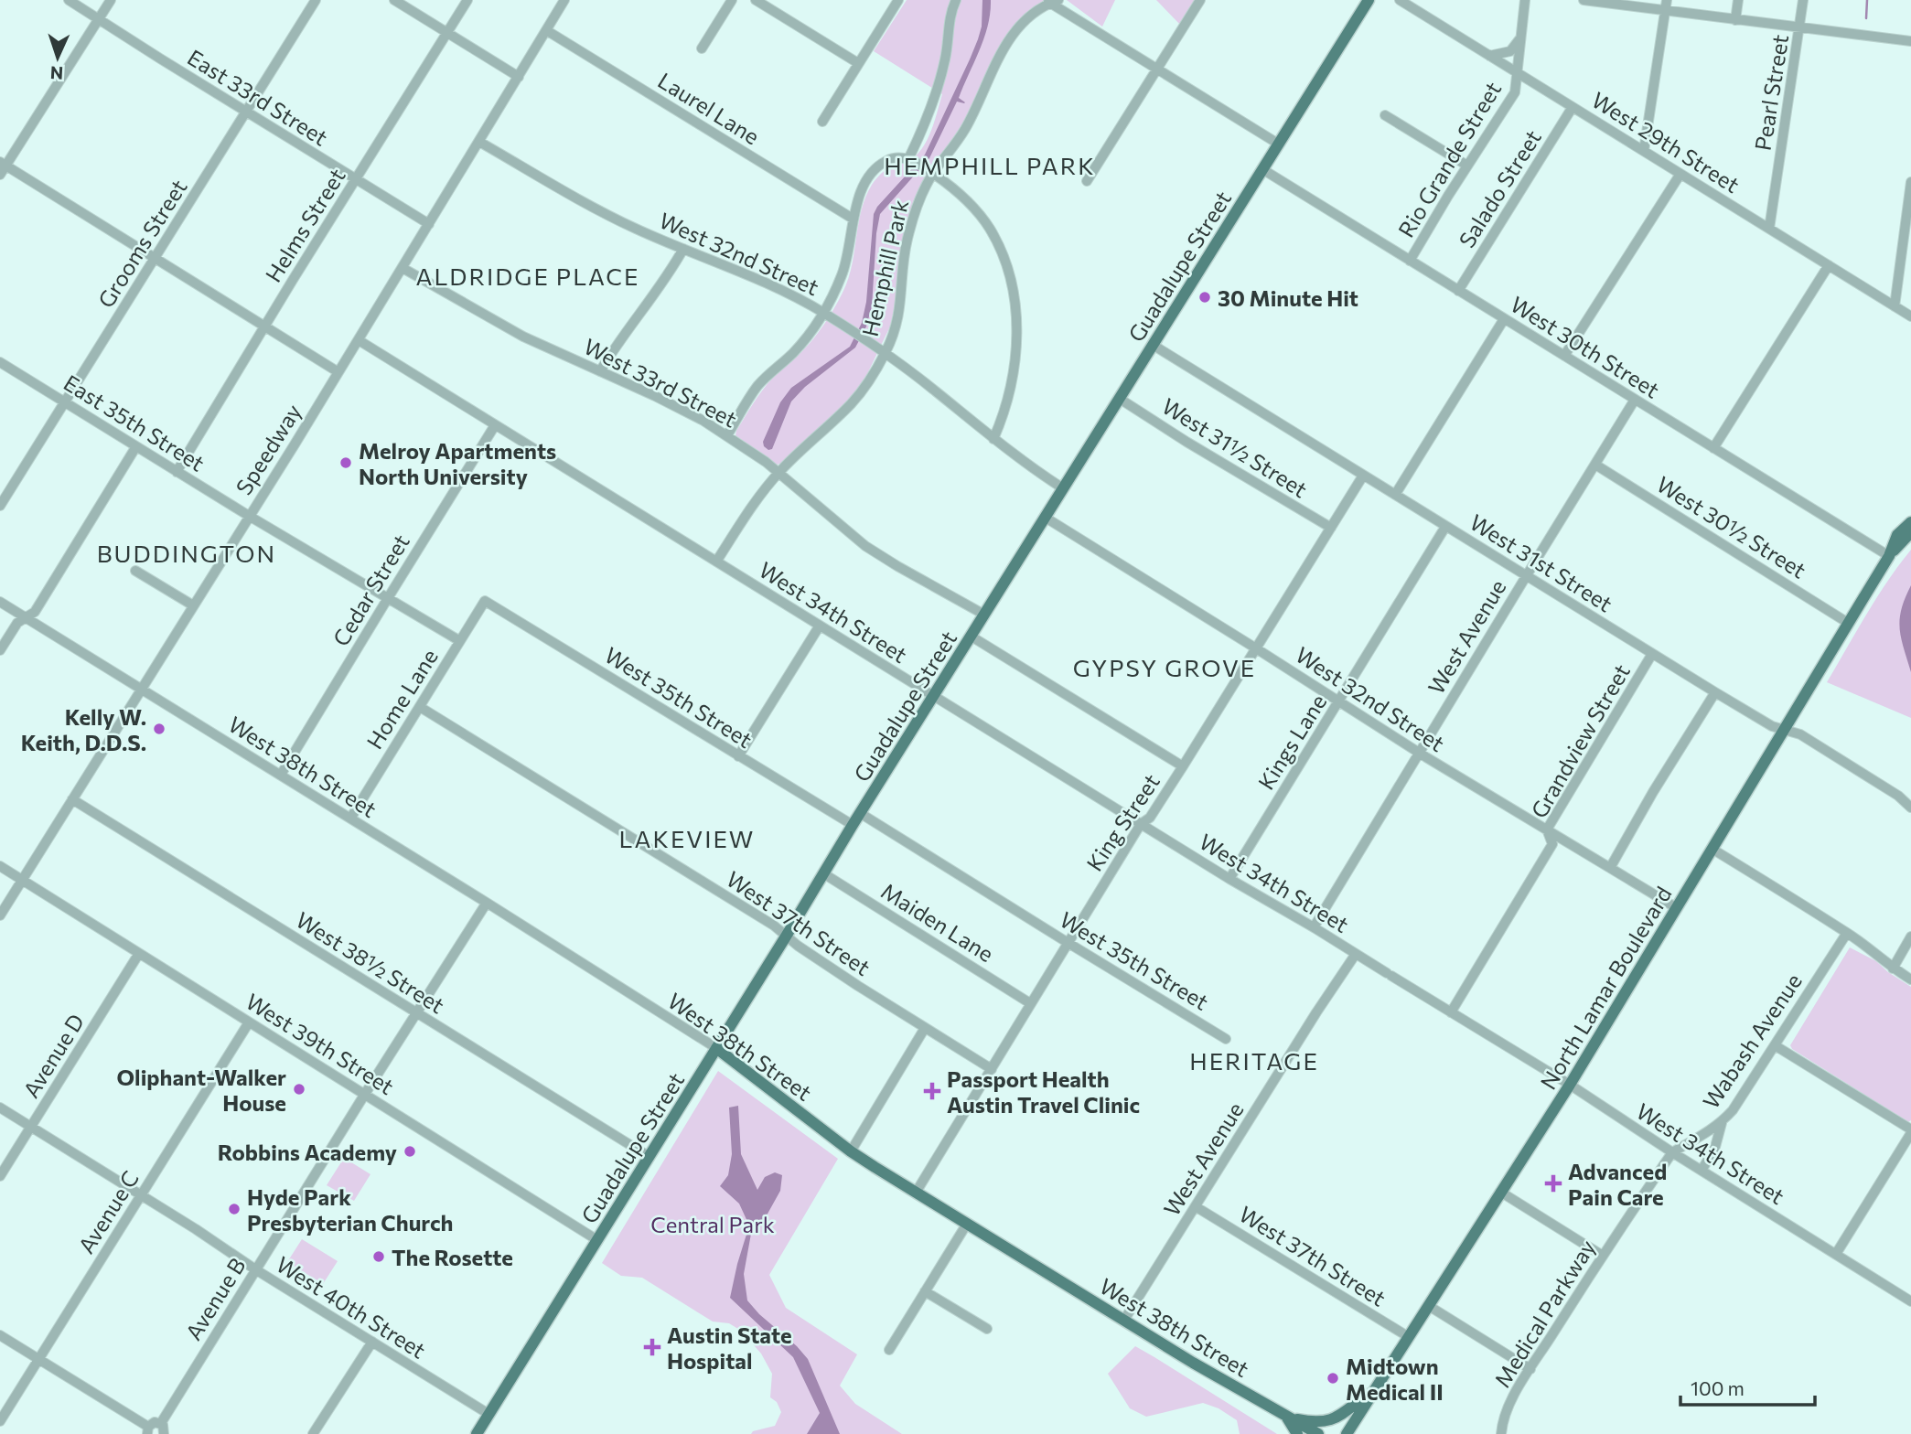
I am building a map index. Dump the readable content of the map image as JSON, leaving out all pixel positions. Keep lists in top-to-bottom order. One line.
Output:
{"streets":{"main road":["Guadalupe Street","West 38th Street","North Lamar Boulevard"],"street":["Pearl Street","East 33rd Street","Laurel Lane","West 29th Street","Rio Grande Street","Salado Street","Helms Street","Grooms Street","West 32nd Street","Hemphill Park","West 30th Street","West 33rd Street","East 35th Street","West 31½ Street","Speedway","West 30½ Street","West 31st Street","Cedar Street","West 34th Street","West Avenue","West 35th Street","Home Lane","Grandview Street","Kings Lane","King Street","Maiden Lane","West 37th Street","West 38½ Street","Wabash Avenue","West 39th Street","Avenue D","Avenue C","Avenue B","West 40th Street","Medical Parkway"]},"crossings":[["Pearl Street","West 29th Street"],["East 33rd Street","Helms Street"],["East 33rd Street","Grooms Street"],["East 33rd Street","Speedway"],["Laurel Lane","Hemphill Park"],["Laurel Lane","Speedway"],["West 29th Street","Rio Grande Street"],["West 29th Street","Salado Street"],["Rio Grande Street","West 30th Street"],["Salado Street","West 30th Street"],["Helms Street","East 35th Street"],["Grooms Street","East 35th Street"],["West 32nd Street","Guadalupe Street"],["West 32nd Street","Hemphill Park"],["West 32nd Street","Speedway"],["West 32nd Street","West Avenue"],["West 32nd Street","Grandview Street"],["West 32nd Street","Kings Lane"],["West 32nd Street","King Street"],["West 32nd Street","North Lamar Boulevard"],["Guadalupe Street","West 30th Street"],["Guadalupe Street","West 33rd Street"],["Guadalupe Street","West 31½ Street"],["Guadalupe Street","West 31st Street"],["Guadalupe Street","West 34th Street"],["Guadalupe Street","West 35th Street"],["Guadalupe Street","West 38th Street"],["Guadalupe Street","Maiden Lane"],["Guadalupe Street","West 37th Street"],["Guadalupe Street","West 38½ Street"],["Guadalupe Street","West 39th Street"],["Guadalupe Street","West 40th Street"],["Hemphill Park","West 33rd Street"],["Hemphill Park","West 34th Street"],["West 30th Street","West Avenue"],["West 30th Street","North Lamar Boulevard"],["West 33rd Street","Speedway"],["East 35th Street","Speedway"],["West 31½ Street","King Street"],["Speedway","West 34th Street"],["Speedway","West 38th Street"],["Speedway","West 38½ Street"],["Speedway","West 39th Street"],["West 30½ Street","West Avenue"],["West 30½ Street","North Lamar Boulevard"],["West 31st Street","West Avenue"],["West 31st Street","Grandview Street"],["West 31st Street","Kings Lane"],["West 31st Street","King Street"],["West 31st Street","North Lamar Boulevard"],["Cedar Street","West 34th Street"],["Cedar Street","West 38th Street"],["West 34th Street","West Avenue"],["West 34th Street","Grandview Street"],["West 34th Street","Kings Lane"],["West 34th Street","King Street"],["West 34th Street","North Lamar Boulevard"],["West 34th Street","Wabash Avenue"],["West 34th Street","Medical Parkway"],["West Avenue","West 38th Street"],["West Avenue","West 37th Street"],["West 35th Street","Home Lane"],["West 35th Street","King Street"],["Home Lane","West 38th Street"],["Home Lane","West 37th Street"],["West 38th Street","King Street"],["West 38th Street","Avenue B"],["King Street","Maiden Lane"],["King Street","West 37th Street"],["West 37th Street","North Lamar Boulevard"],["West 38½ Street","Avenue B"],["Wabash Avenue","Medical Parkway"],["West 39th Street","Avenue D"],["West 39th Street","Avenue C"],["West 39th Street","Avenue B"],["Avenue D","West 40th Street"],["Avenue C","West 40th Street"],["Avenue B","West 40th Street"]],"districts":["HEMPHILL PARK","ALDRIDGE PLACE","BUDDINGTON","GYPSY GROVE","LAKEVIEW","HERITAGE"],"parks":["Central Park"],"places":{"other":["30 Minute Hit","Melroy Apartments North University","Kelly W. Keith, D.D.S.","Oliphant-Walker House","Robbins Academy","Hyde Park Presbyterian Church","The Rosette","Midtown Medical II"],"health":["Passport Health Austin Travel Clinic","Advanced Pain Care","Austin State Hospital"]},"scale_bar":"100 m","north":"bottom"}
